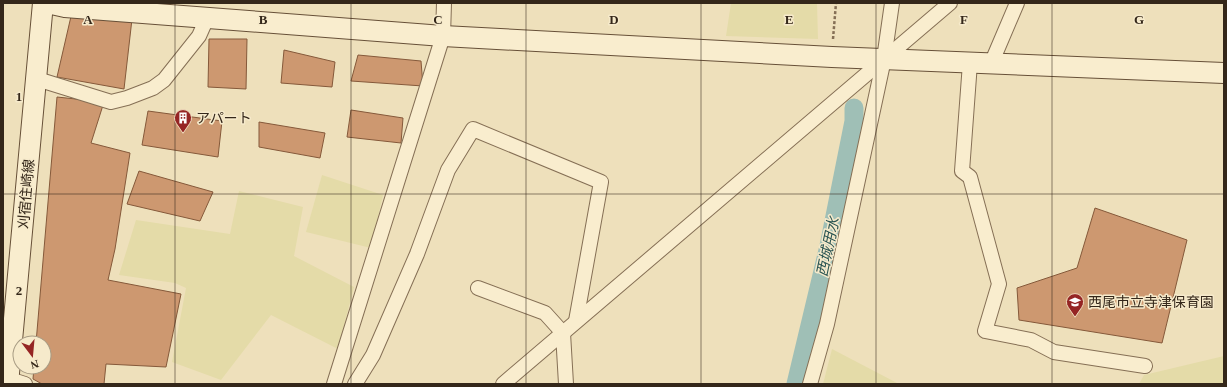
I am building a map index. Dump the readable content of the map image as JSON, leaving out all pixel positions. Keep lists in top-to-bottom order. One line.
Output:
{"streets":{"street":["刈宿住崎線"]},"water":["西城用水"],"places":{"building":["アパート"],"school or university":["西尾市立寺津保育園"]},"north":"bottom","grid":{"columns":["A","B","C","D","E","F","G"],"rows":["1","2"]}}
